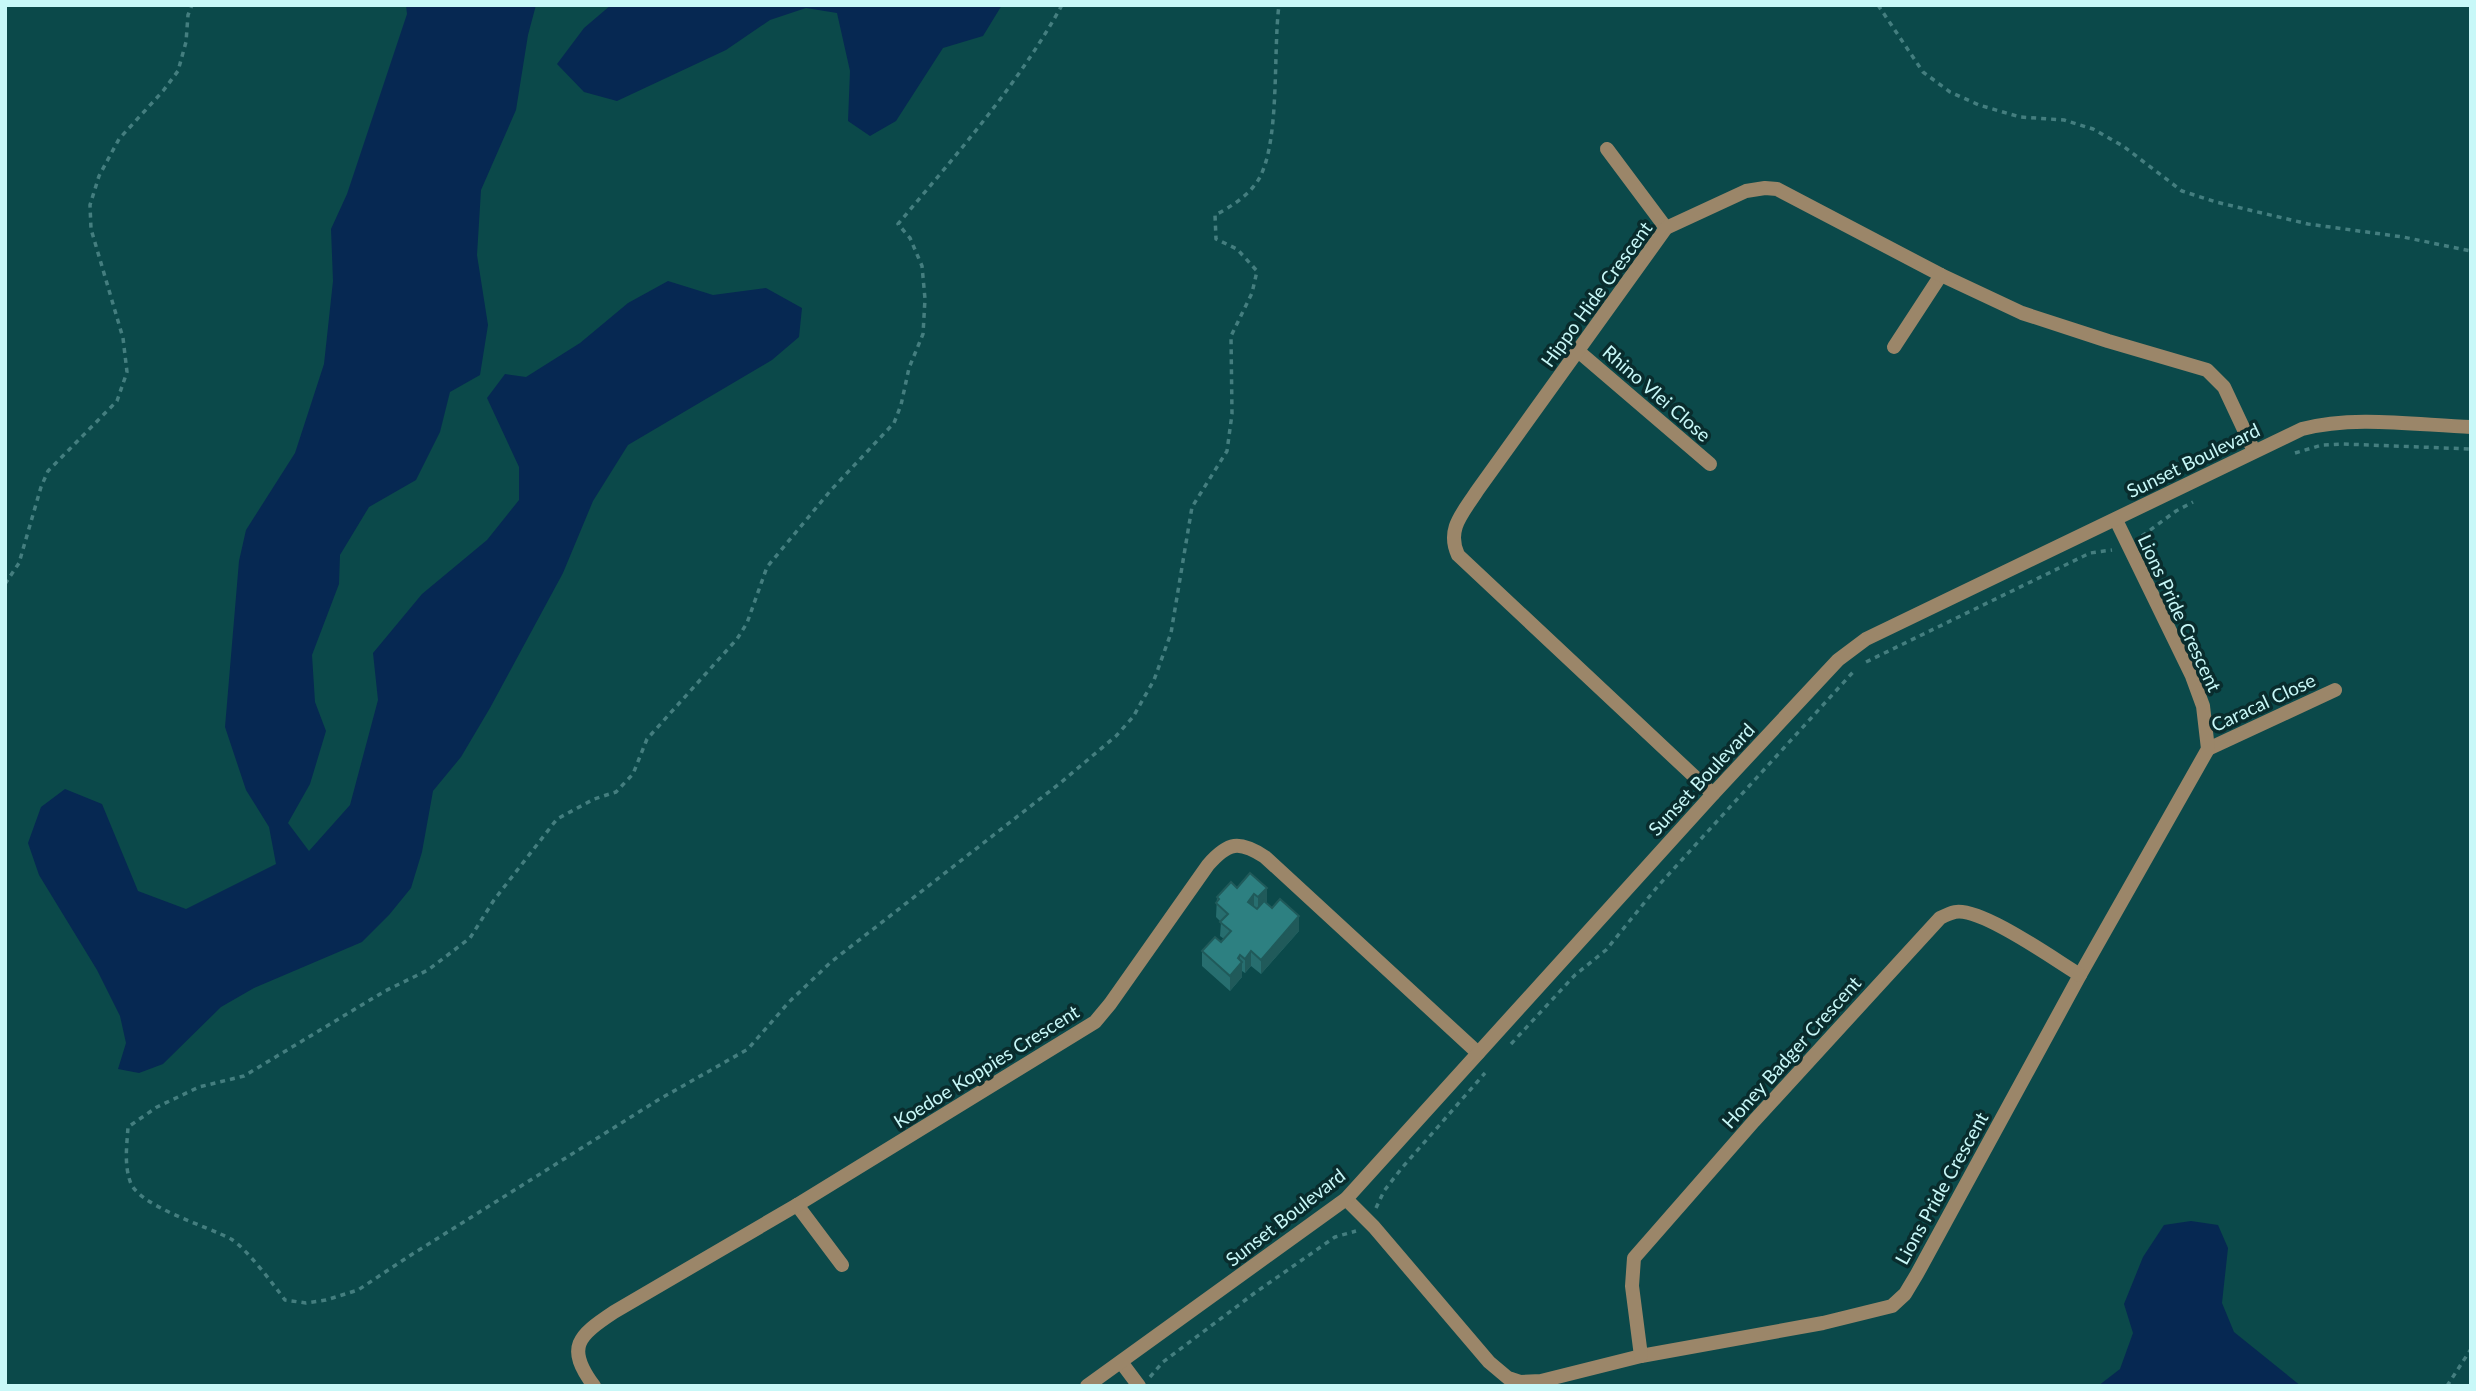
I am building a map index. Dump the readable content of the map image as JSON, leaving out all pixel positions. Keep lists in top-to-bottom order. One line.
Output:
{"streets":{"street":["Hippo Hide Crescent","Rhino Vlei Close","Sunset Boulevard","Lions Pride Crescent","Caracal Close","Honey Badger Crescent","Koedoe Koppies Crescent"]},"crossings":[["Hippo Hide Crescent","Rhino Vlei Close"],["Hippo Hide Crescent","Sunset Boulevard"],["Sunset Boulevard","Lions Pride Crescent"],["Sunset Boulevard","Koedoe Koppies Crescent"],["Lions Pride Crescent","Caracal Close"],["Lions Pride Crescent","Honey Badger Crescent"]]}
